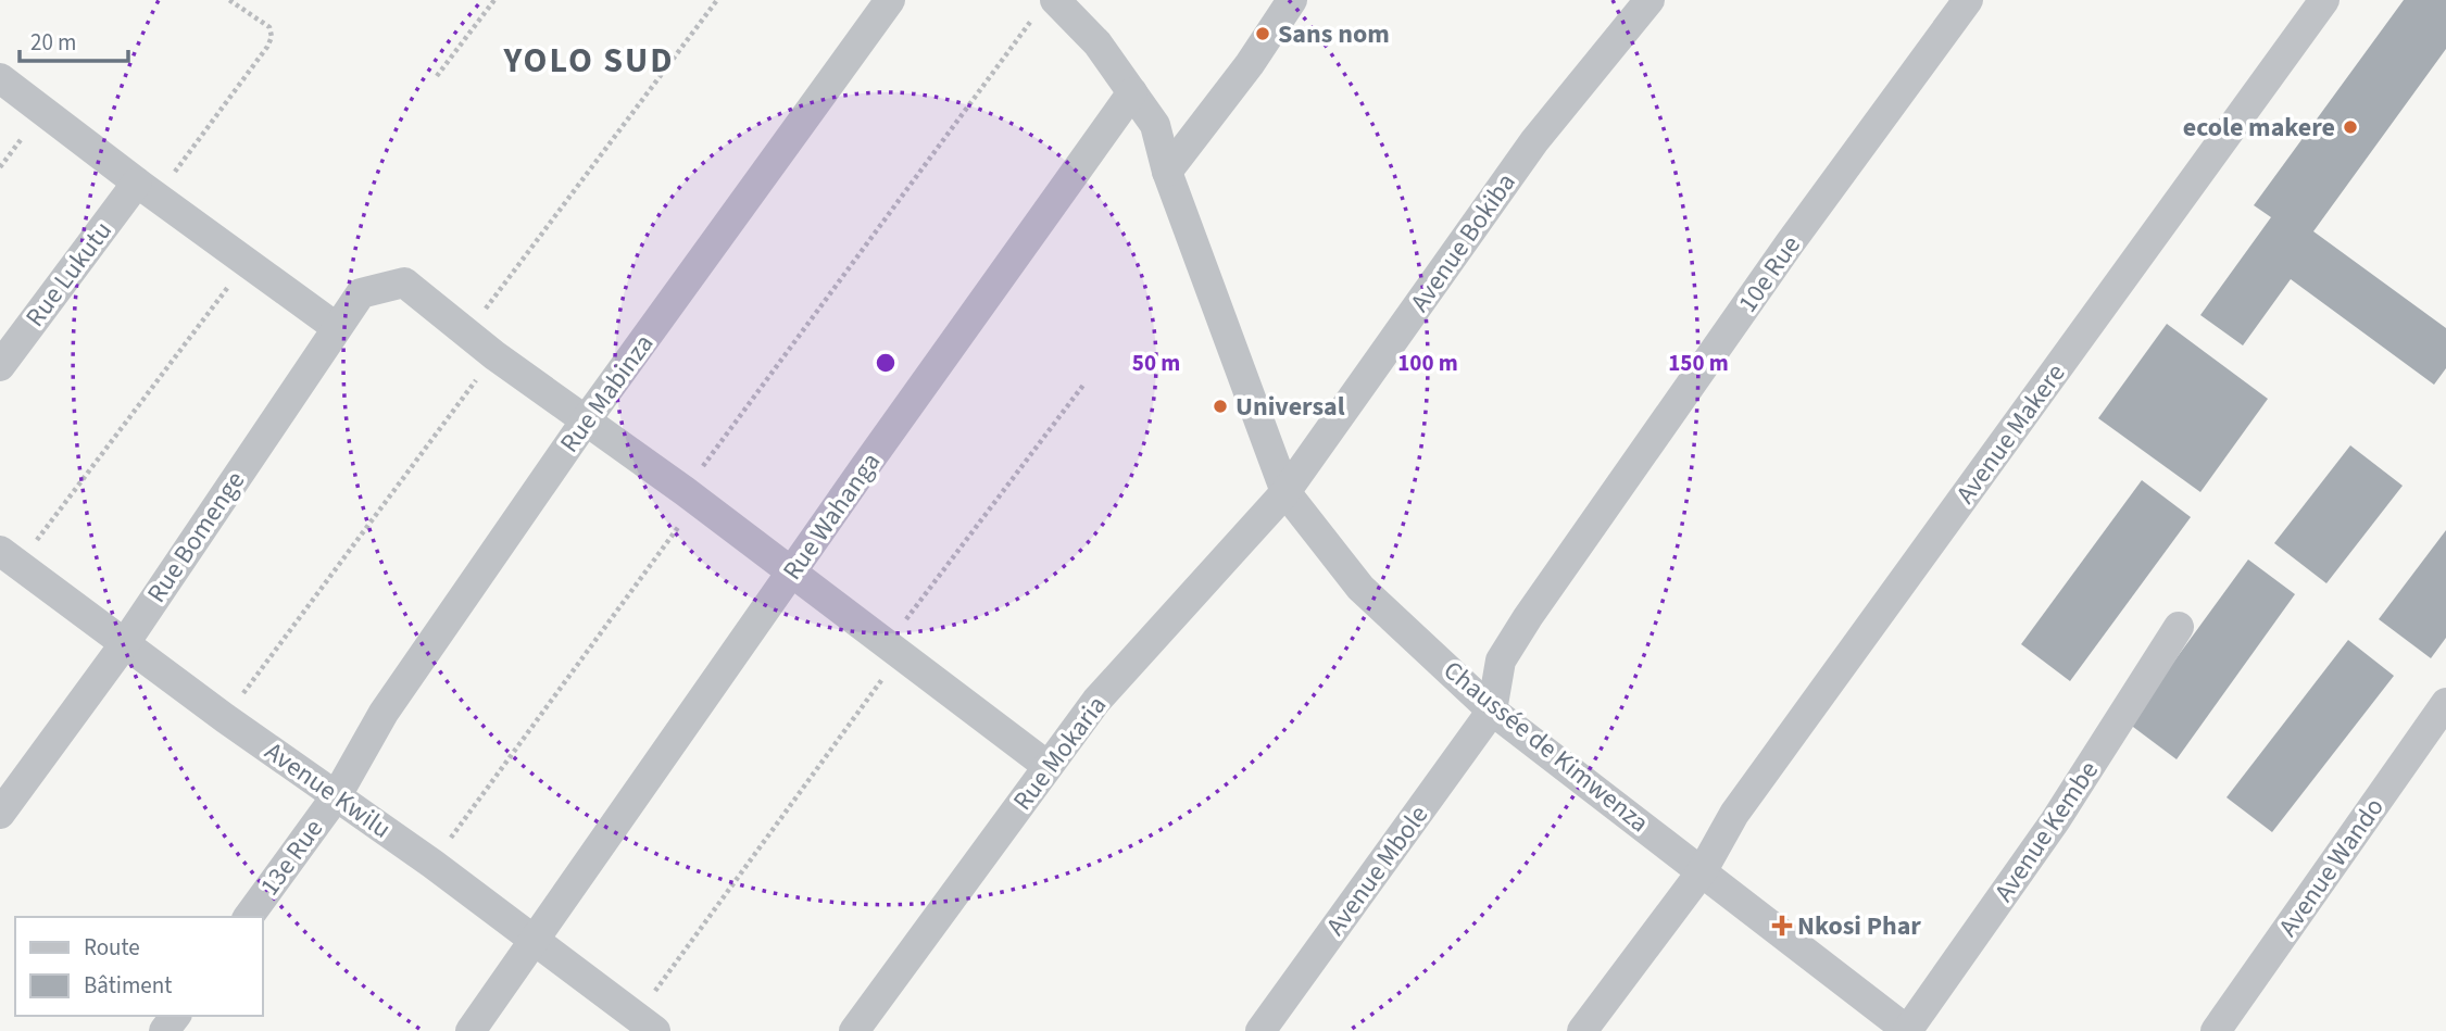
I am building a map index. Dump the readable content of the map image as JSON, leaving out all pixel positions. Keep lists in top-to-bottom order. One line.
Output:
{"streets":{"street":["Avenue Bokiba","Rue Lukutu","10e Rue","Rue Mabinza","Avenue Makere","Rue Wahanga","Rue Bomenge","Chaussée de Kimwenza","Rue Mokaria","Avenue Kwilu","Avenue Kembe","13e Rue","Avenue Wando","Avenue Mbole"]},"crossings":[["Avenue Bokiba","Chaussée de Kimwenza"],["Avenue Bokiba","Rue Mokaria"],["10e Rue","Chaussée de Kimwenza"],["10e Rue","Avenue Mbole"],["Rue Mabinza","Avenue Kwilu"],["Rue Mabinza","13e Rue"],["Avenue Makere","Chaussée de Kimwenza"],["Rue Wahanga","Chaussée de Kimwenza"],["Rue Wahanga","Avenue Kwilu"],["Rue Bomenge","Avenue Kwilu"],["Chaussée de Kimwenza","Rue Mokaria"],["Chaussée de Kimwenza","Avenue Kembe"],["Chaussée de Kimwenza","Avenue Mbole"],["Avenue Kwilu","13e Rue"]],"districts":["YOLO SUD"],"places":{"other":["Sans nom","ecole makere","Universal"],"health":["Nkosi Phar"]},"legend":["Route","Bâtiment"],"scale_bar":"20 m","rings":["50 m","100 m","150 m"]}
